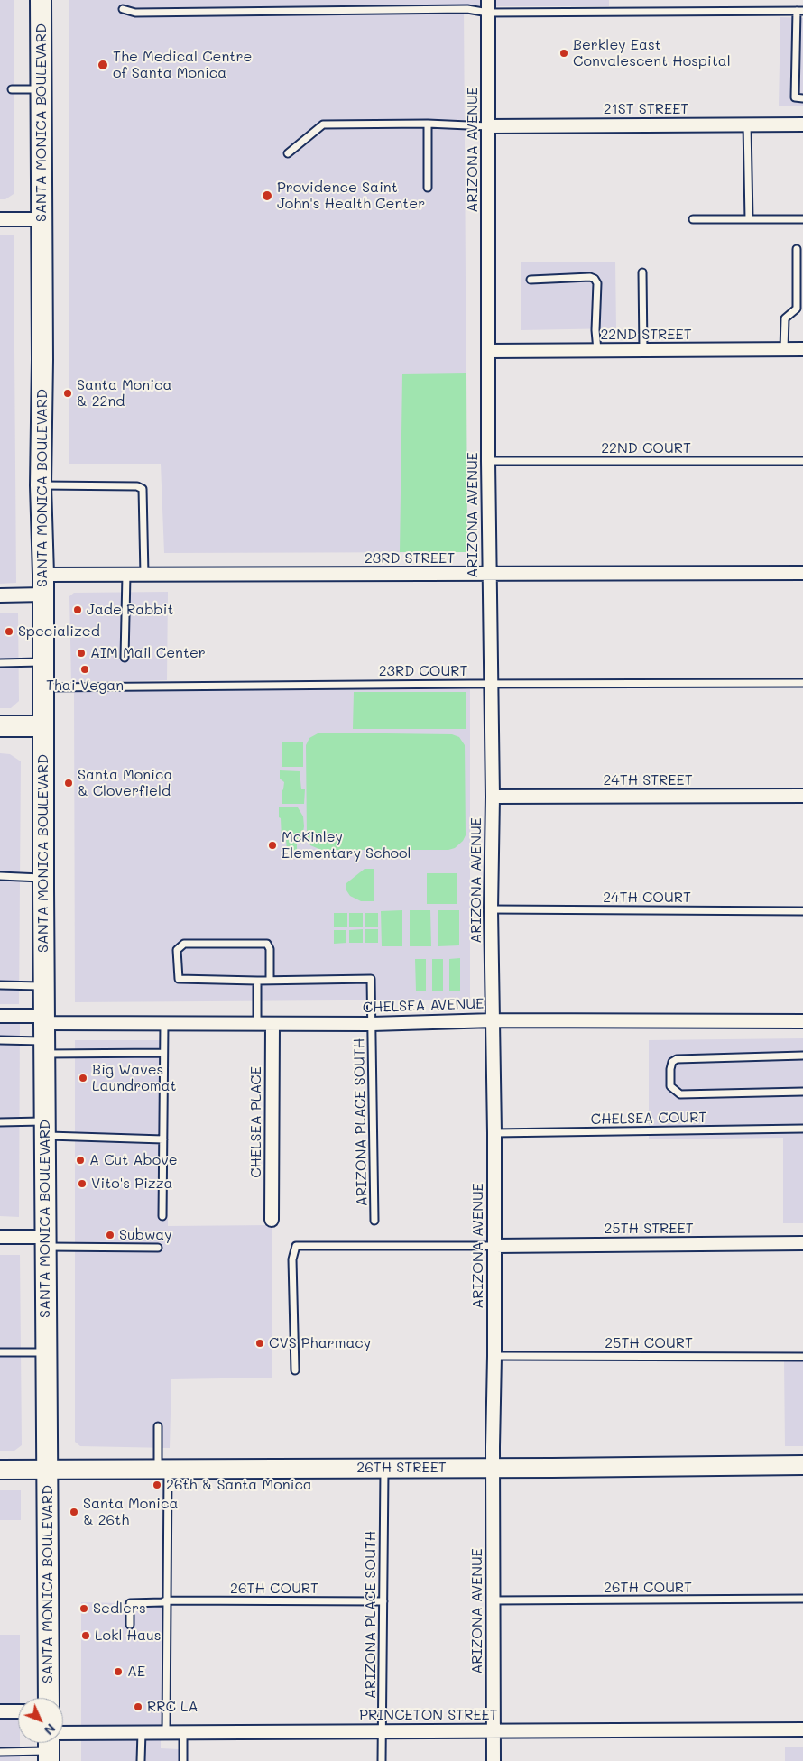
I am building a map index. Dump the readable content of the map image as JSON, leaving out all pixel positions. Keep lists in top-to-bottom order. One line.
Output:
{"streets":{"main road":["SANTA MONICA BOULEVARD","26TH STREET"],"street":["21ST STREET","ARIZONA AVENUE","22ND STREET","23RD STREET","24TH STREET","CHELSEA AVENUE","CHELSEA PLACE","25TH STREET","PRINCETON STREET"],"lane":["22ND COURT","23RD COURT","24TH COURT","CHELSEA COURT","ARIZONA PLACE SOUTH","25TH COURT","26TH COURT"]},"crossings":[["21ST STREET","ARIZONA AVENUE"],["SANTA MONICA BOULEVARD","23RD STREET"],["SANTA MONICA BOULEVARD","23RD COURT"],["SANTA MONICA BOULEVARD","CHELSEA AVENUE"],["SANTA MONICA BOULEVARD","26TH STREET"],["ARIZONA AVENUE","22ND STREET"],["ARIZONA AVENUE","22ND COURT"],["ARIZONA AVENUE","23RD STREET"],["ARIZONA AVENUE","23RD COURT"],["ARIZONA AVENUE","24TH STREET"],["ARIZONA AVENUE","24TH COURT"],["ARIZONA AVENUE","CHELSEA AVENUE"],["ARIZONA AVENUE","CHELSEA COURT"],["ARIZONA AVENUE","25TH STREET"],["ARIZONA AVENUE","25TH COURT"],["ARIZONA AVENUE","26TH STREET"],["ARIZONA AVENUE","26TH COURT"],["ARIZONA AVENUE","PRINCETON STREET"],["CHELSEA AVENUE","CHELSEA PLACE"],["CHELSEA AVENUE","ARIZONA PLACE SOUTH"],["ARIZONA PLACE SOUTH","26TH STREET"],["ARIZONA PLACE SOUTH","26TH COURT"],["ARIZONA PLACE SOUTH","PRINCETON STREET"]],"places":["Berkley East Convalescent Hospital","The Medical Centre of Santa Monica","Providence Saint John's Health Center","Santa Monica & 22nd","Jade Rabbit","Specialized","AIM Mail Center","Thai Vegan","Santa Monica & Cloverfield","McKinley Elementary School","Big Waves Laundromat","A Cut Above","Vito's Pizza","Subway","CVS Pharmacy","26th & Santa Monica","Santa Monica & 26th","Sedlers","Lokl Haus","AE","RRC LA"],"north":"bottom right"}
